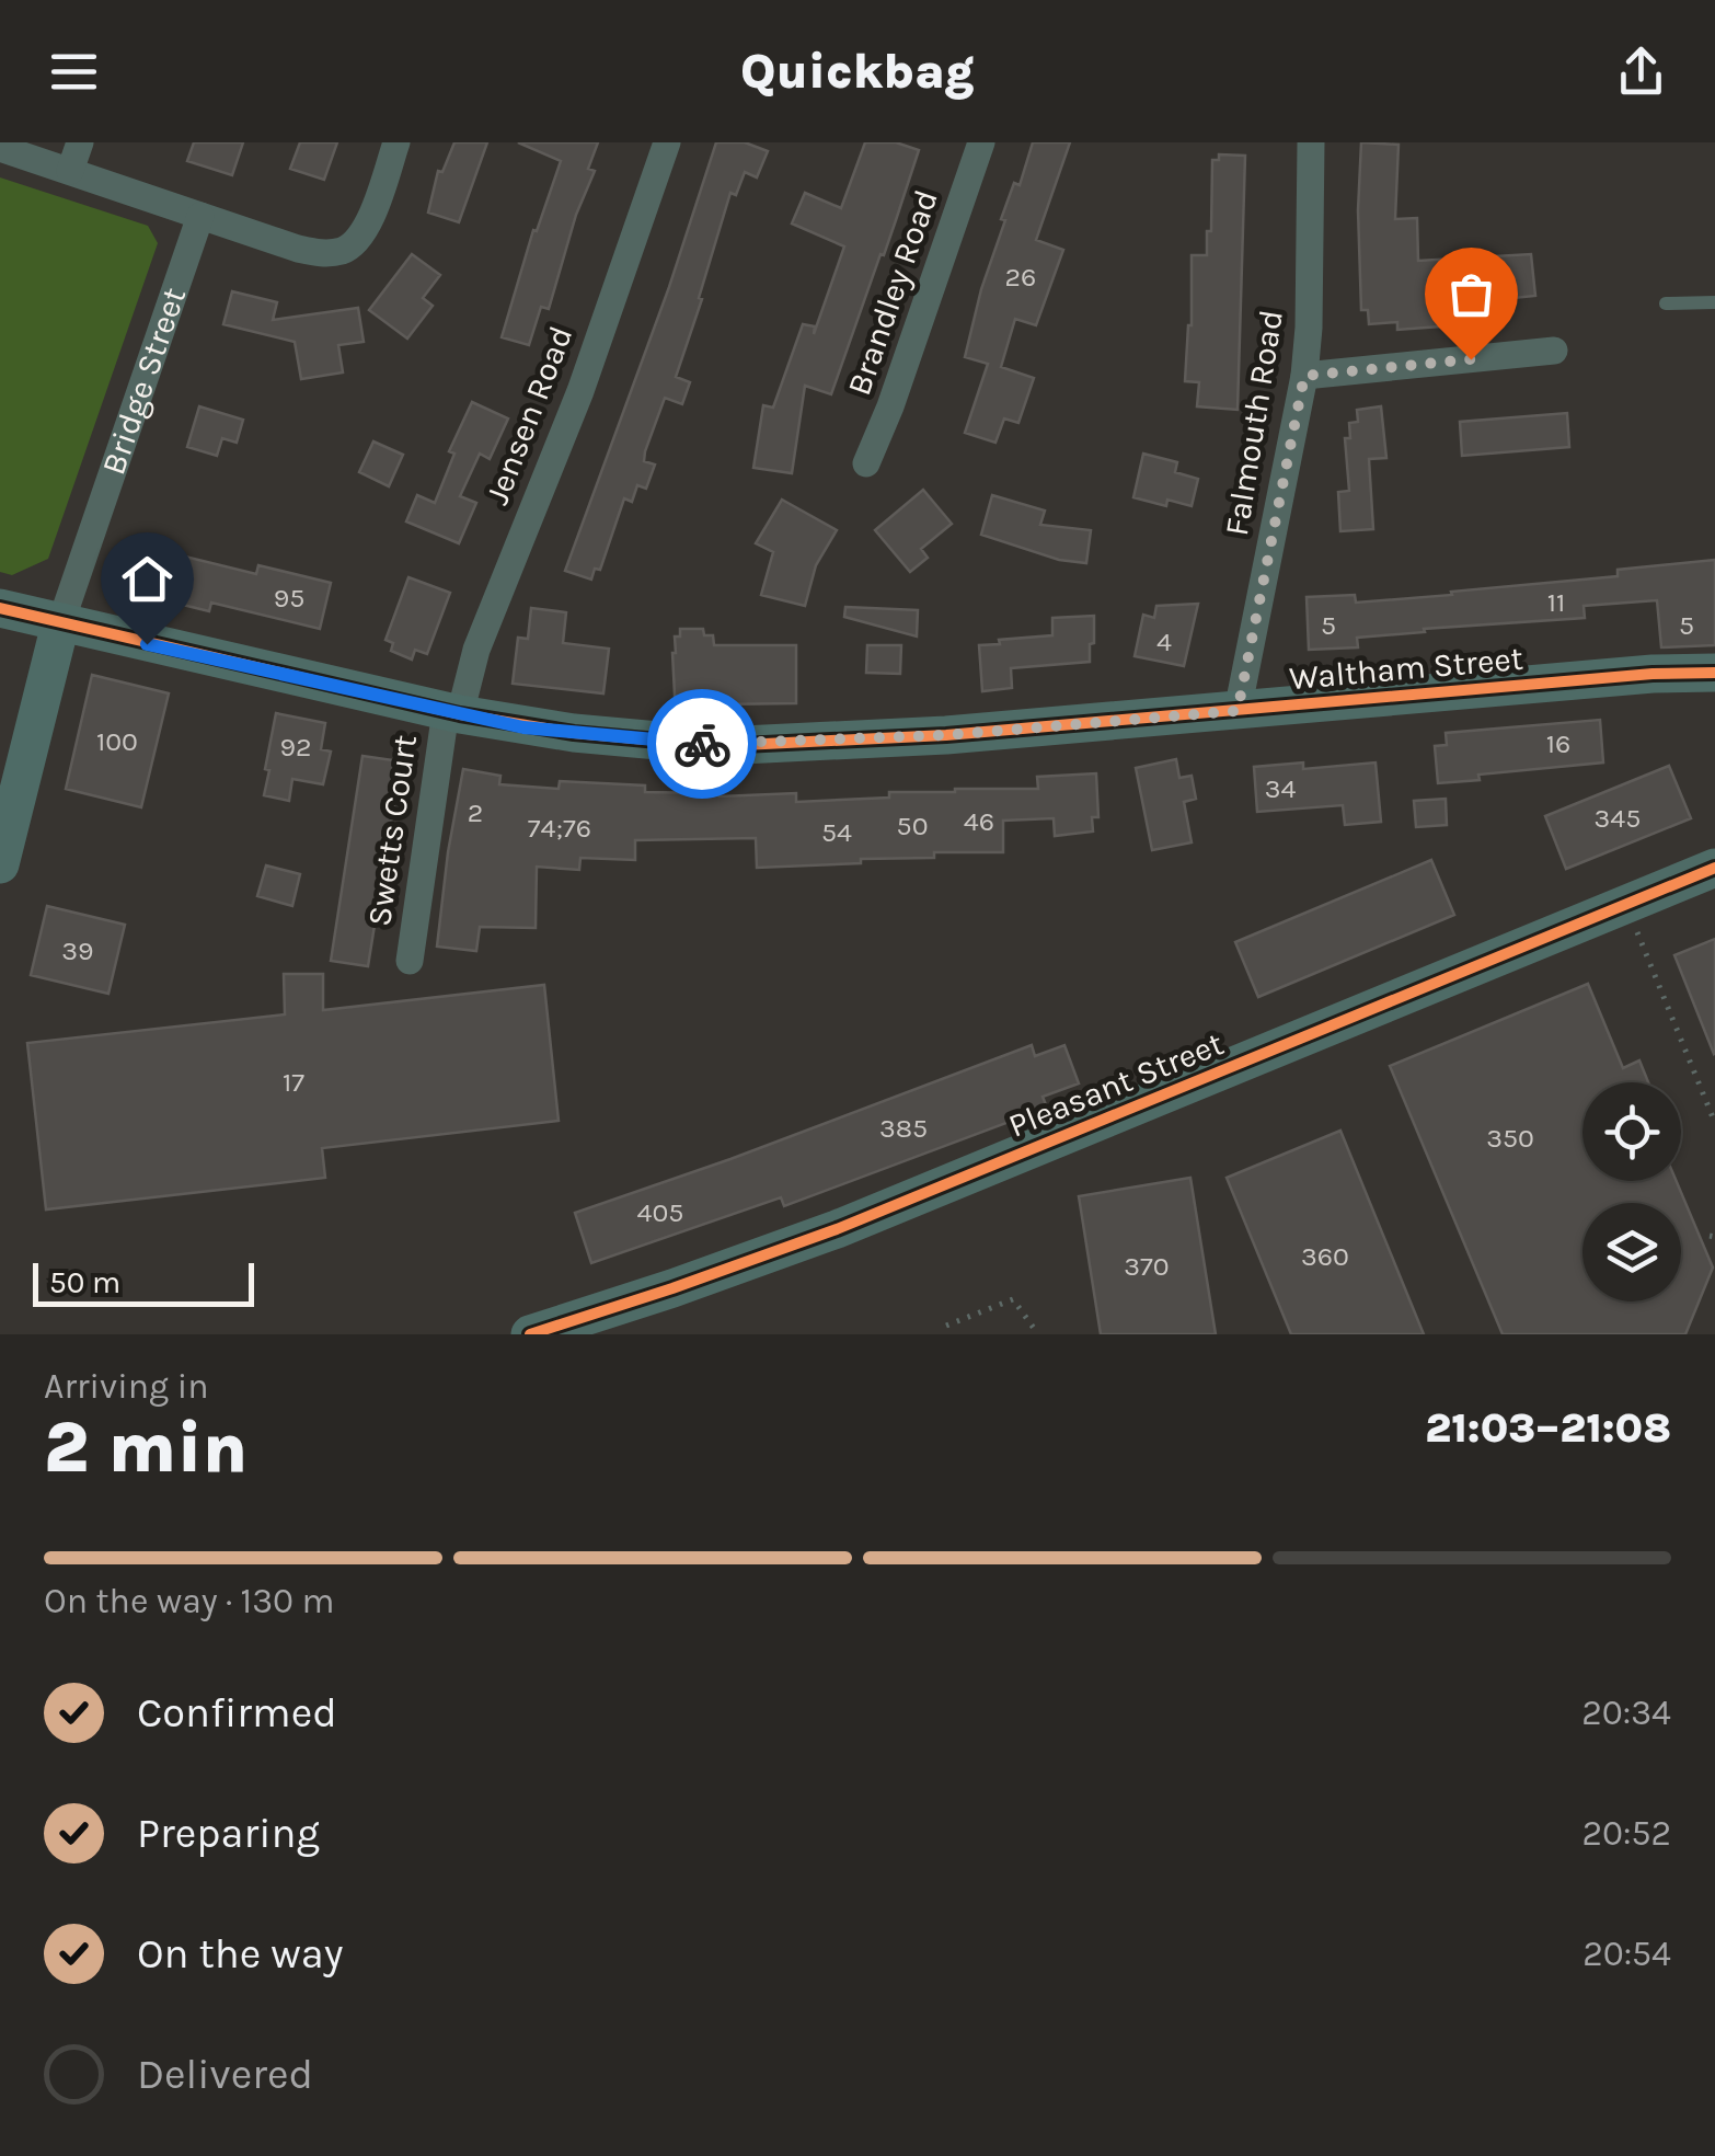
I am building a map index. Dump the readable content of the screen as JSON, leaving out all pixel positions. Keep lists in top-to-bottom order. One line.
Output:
{"streets":{"street":["Brandley Road","Bridge Street","Jensen Road","Falmouth Road","Waltham Street","Swetts Court","Pleasant Street"]},"crossings":[["Bridge Street","Waltham Street"],["Jensen Road","Waltham Street"],["Jensen Road","Swetts Court"],["Falmouth Road","Waltham Street"],["Waltham Street","Swetts Court"]],"house_numbers":["26","95","11","5","5","4","100","16","92","34","2","345","46","50","74;76","54","39","17","385","350","405","360","370"],"scale_bar":"50 m","page":{"header":"Quickbag","scale":"50 m","heading":["2 min","Arriving in","21:03–21:08"],"bar":"On the way · 130 m","list":[["Confirmed","20:34"],["Preparing","20:52"],["On the way","20:54"],"Delivered"]}}
